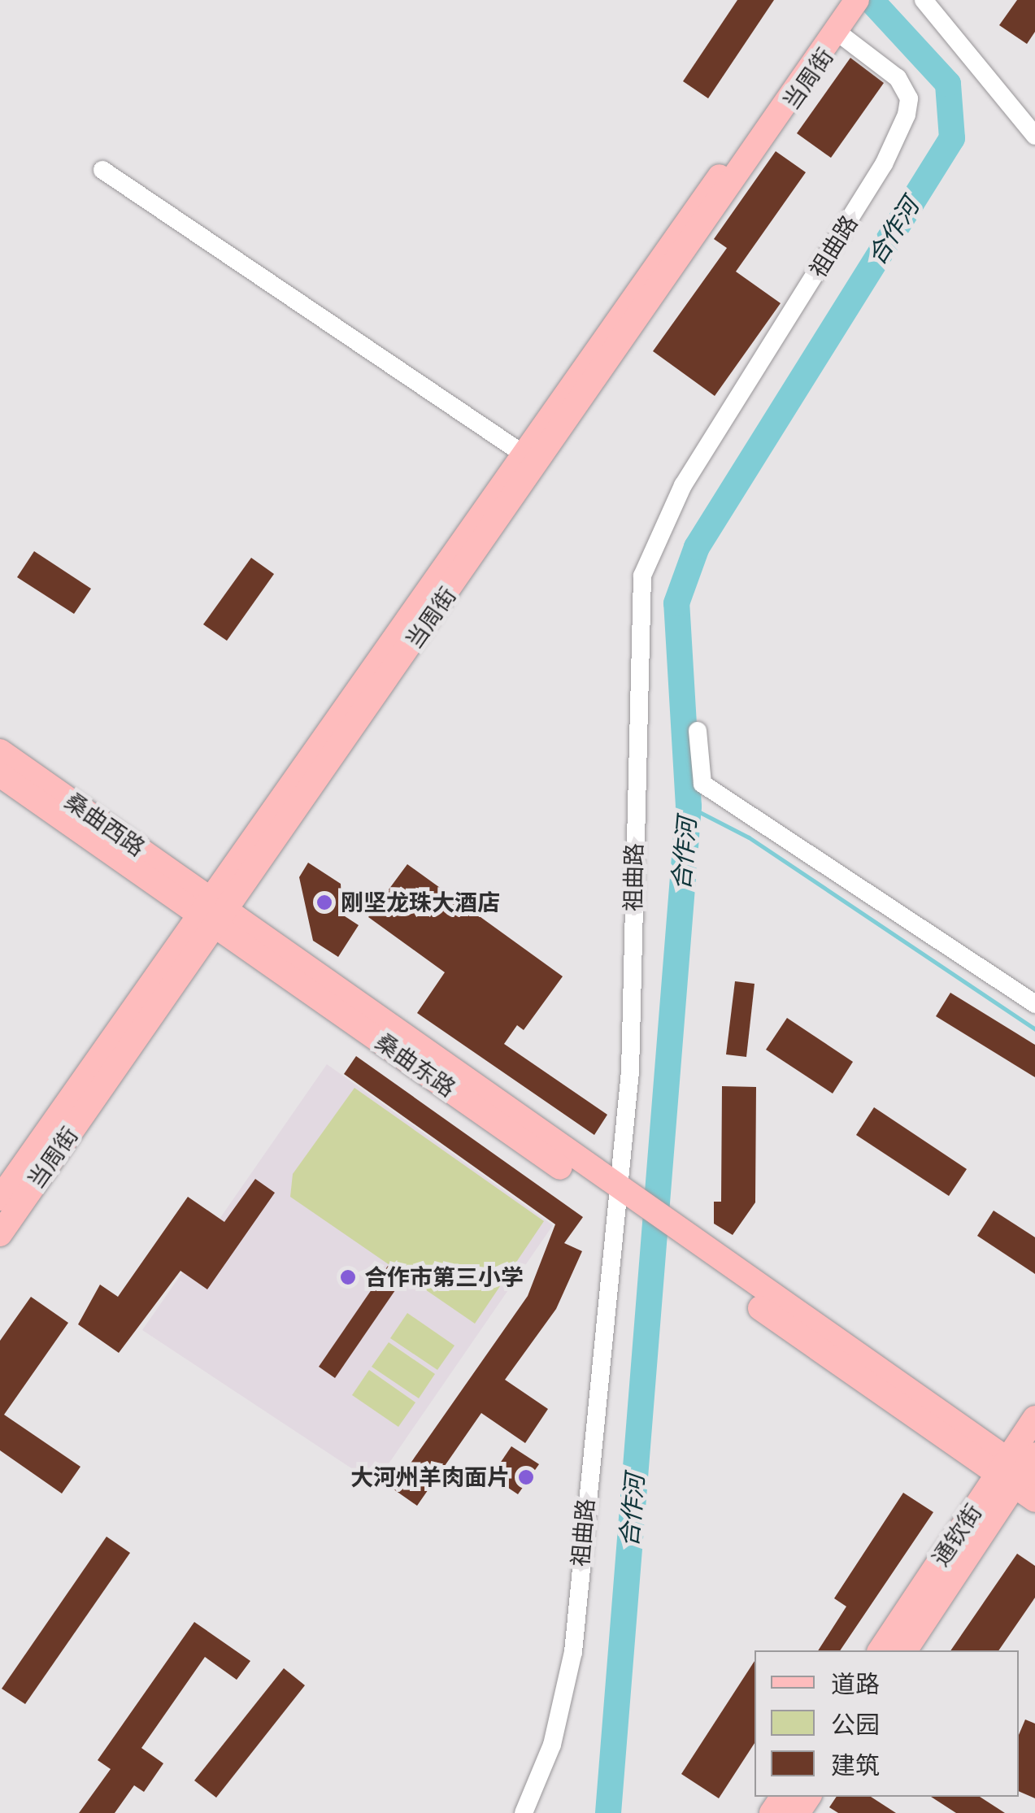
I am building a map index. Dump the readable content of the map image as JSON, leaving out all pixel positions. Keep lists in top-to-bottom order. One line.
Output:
{"streets":{"main road":["当周街","桑曲西路","桑曲东路","通钦街"],"street":["祖曲路"]},"crossings":[["当周街","祖曲路"],["当周街","桑曲西路"],["当周街","桑曲东路"],["祖曲路","桑曲东路"],["桑曲西路","桑曲东路"],["桑曲东路","通钦街"]],"water":["合作河"],"places":["刚坚龙珠大酒店","合作市第三小学","大河州羊肉面片"],"legend":["道路","公园","建筑"]}
